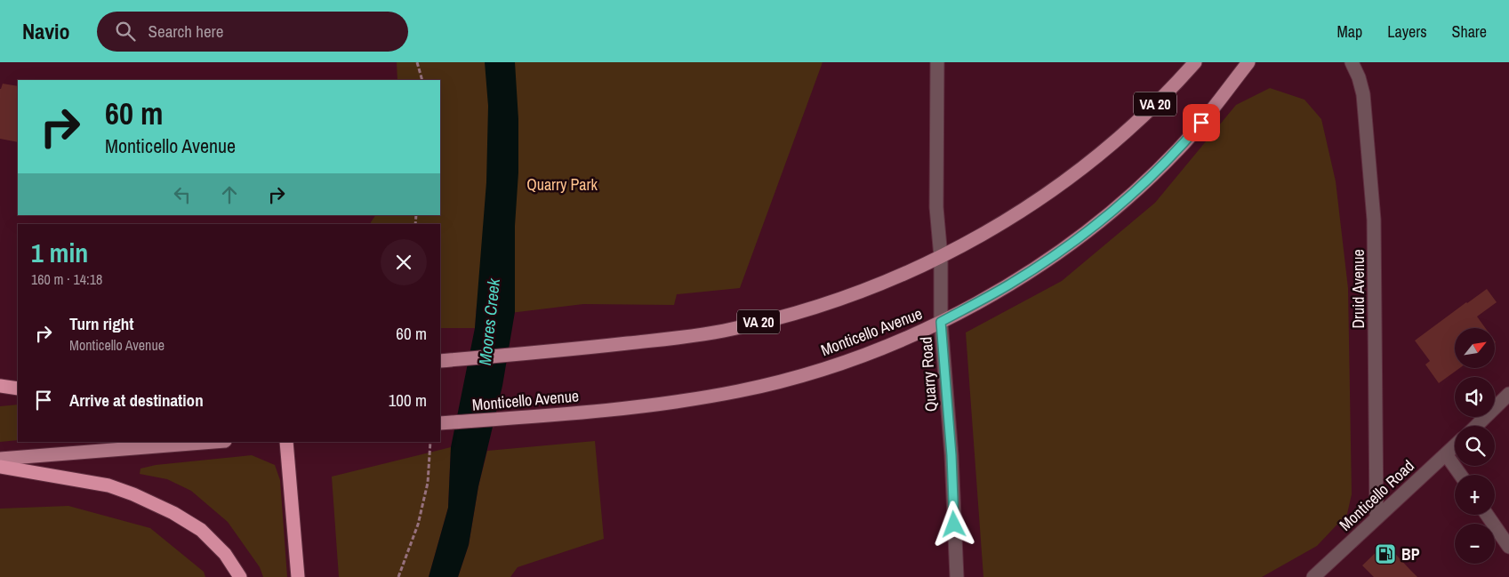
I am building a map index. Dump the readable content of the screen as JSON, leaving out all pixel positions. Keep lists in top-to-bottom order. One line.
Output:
{"streets":{"main road":["VA 20","Monticello Avenue"],"street":["Druid Avenue","Quarry Road","Monticello Road"]},"crossings":[["VA 20","Quarry Road"],["Druid Avenue","Monticello Road"],["Monticello Avenue","Quarry Road"]],"water":["Moores Creek"],"parks":["Quarry Park"],"places":{"fuel station":["BP"]},"north":"top right","page":{"header":"Navio","search":"Search here","nav":["Map","Layers","Share"],"turn":["60 m","Monticello Avenue"],"heading":["1 min","160 m · 14:18"],"list":[{"name":"Turn right","note":"Monticello Avenue","value":"60 m"},{"name":"Arrive at destination","value":"100 m"}],"map_buttons":["+","−"]}}
